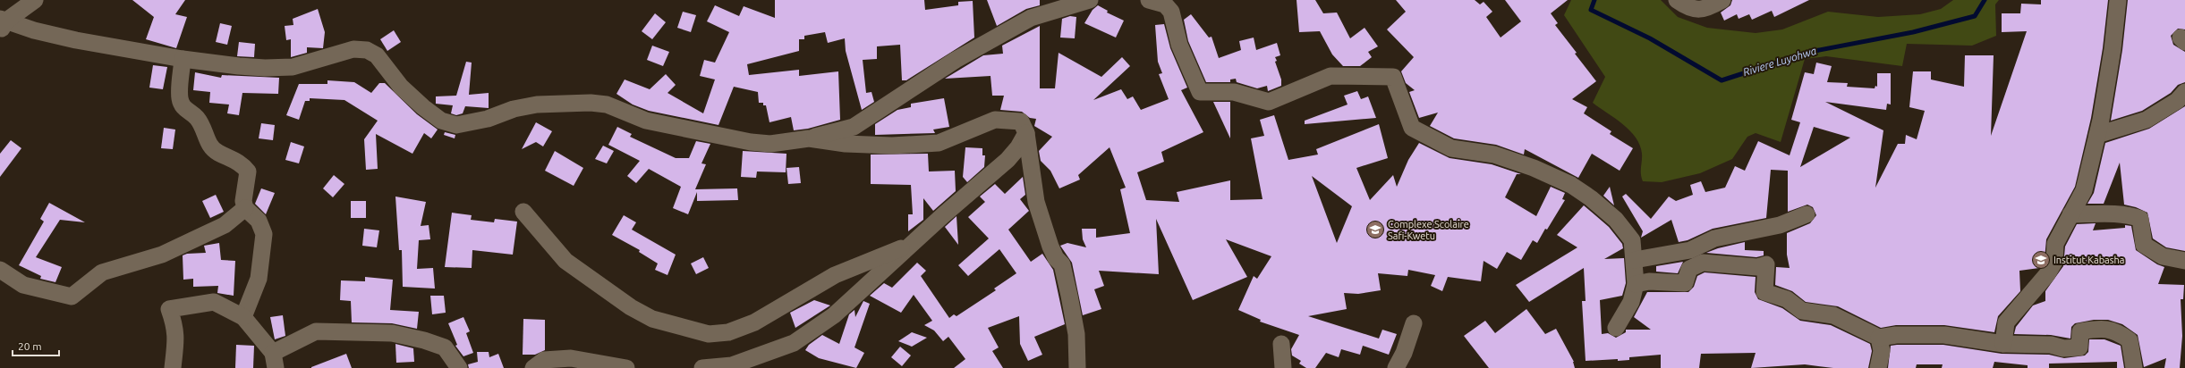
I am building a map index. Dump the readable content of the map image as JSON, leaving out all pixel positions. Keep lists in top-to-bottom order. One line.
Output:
{"water":["Riviere Luyohwa"],"places":{"school or university":["Complexe Scolaire Safi-Kwetu","Institut Kabasha"]},"scale_bar":"20 m"}
